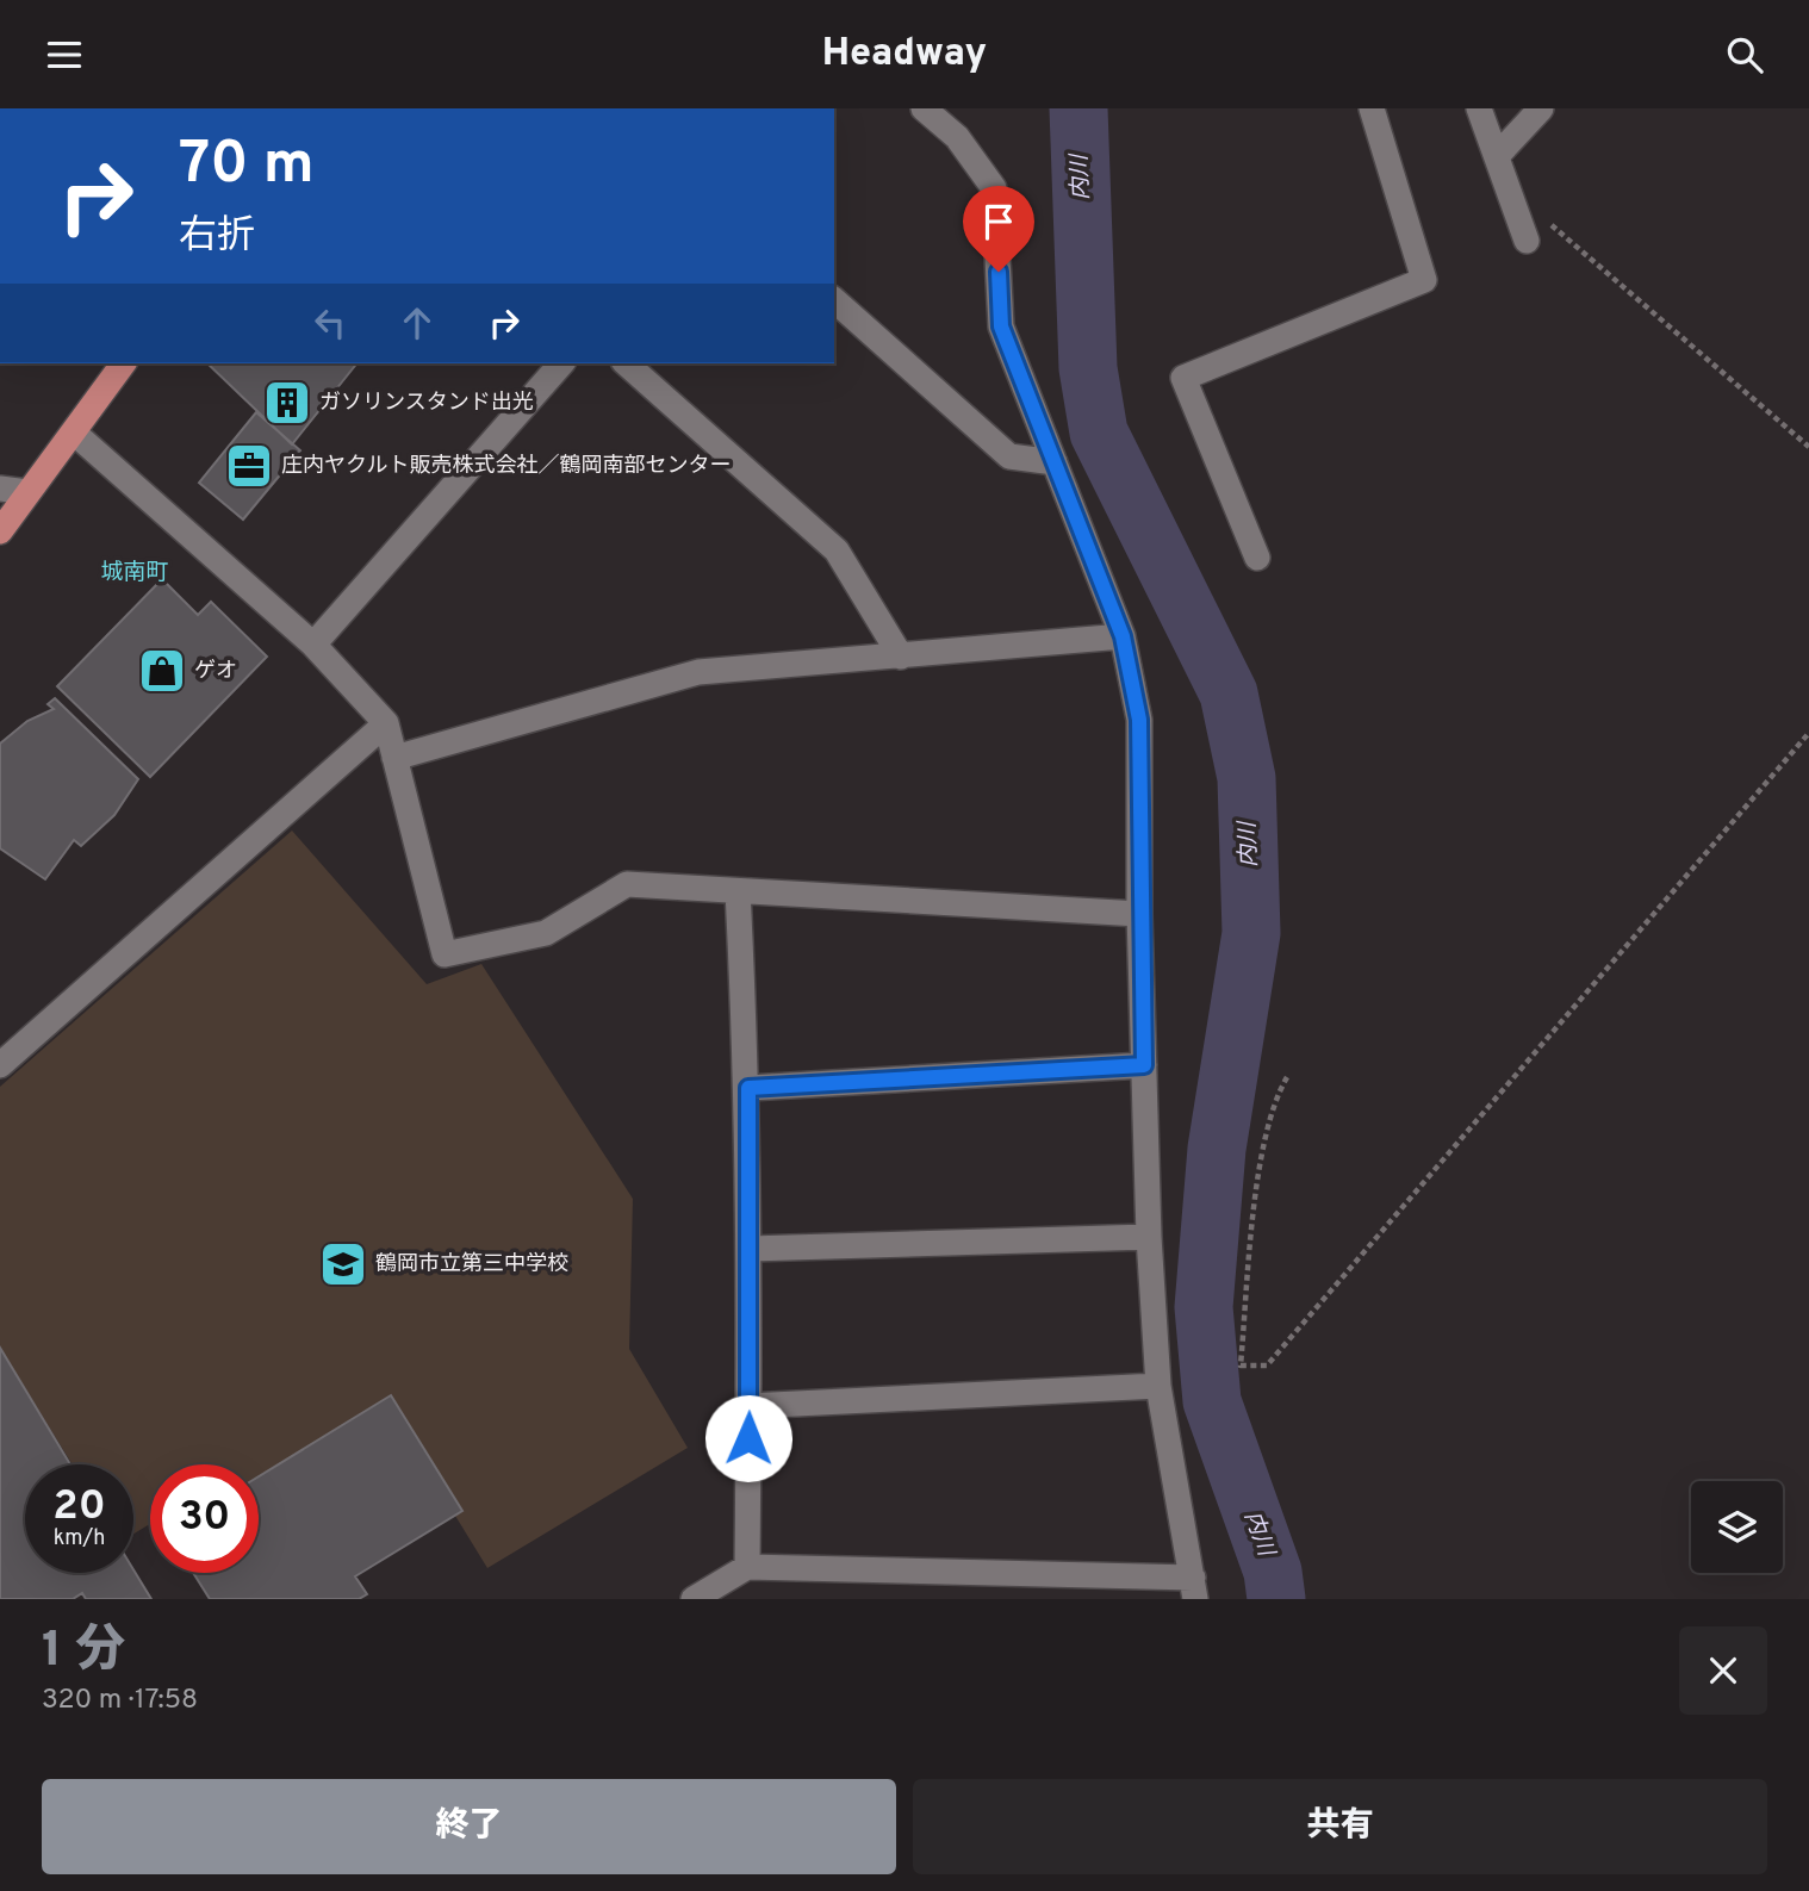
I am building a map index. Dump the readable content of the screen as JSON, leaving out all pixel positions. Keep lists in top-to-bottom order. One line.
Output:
{"districts":["城南町"],"water":["内川"],"places":{"building":["ガソリンスタンド出光"],"office":["庄内ヤクルト販売株式会社／鶴岡南部センター"],"shop":["ゲオ"],"school or university":["鶴岡市立第三中学校"]},"page":{"header":"Headway","turn":["70 m","右折"],"speed":"20 km/h","limit":"30","heading":["1 分","320 m · 17:58"],"buttons":["終了","共有"]}}
